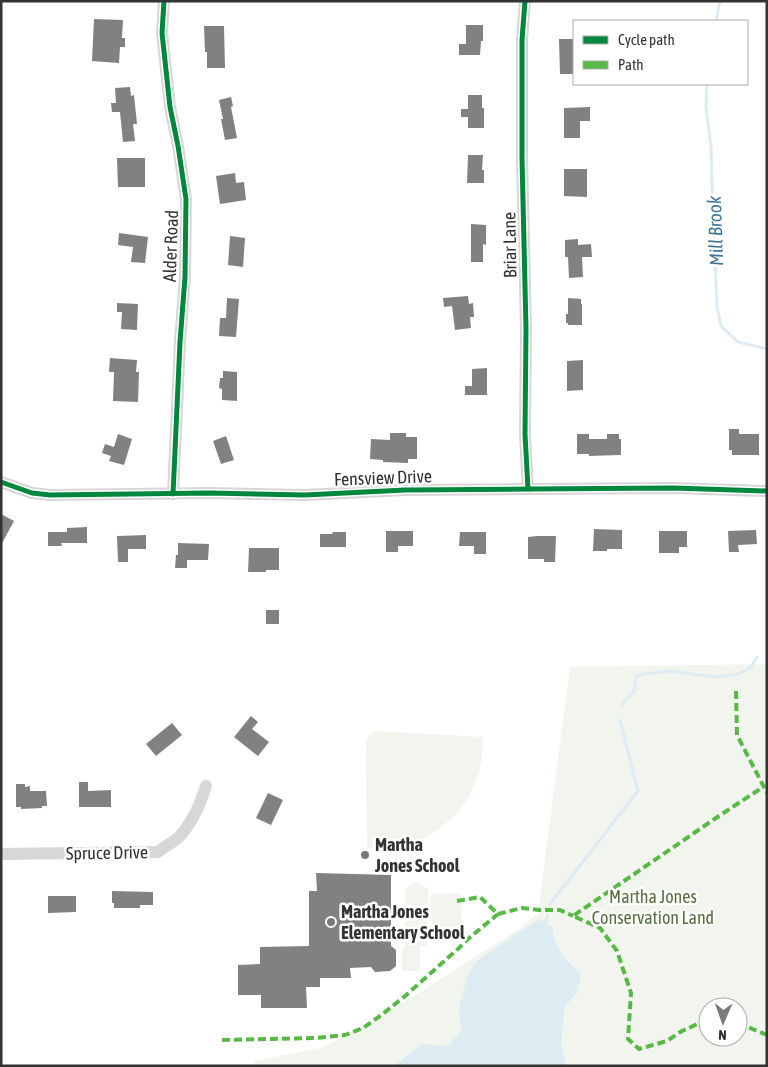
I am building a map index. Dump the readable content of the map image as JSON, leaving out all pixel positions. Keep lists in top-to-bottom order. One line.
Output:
{"streets":{"street":["Briar Lane","Alder Road","Fensview Drive","Spruce Drive"]},"crossings":[["Briar Lane","Fensview Drive"],["Alder Road","Fensview Drive"]],"water":["Mill Brook"],"parks":["Martha Jones Conservation Land"],"places":["Martha Jones School","Martha Jones Elementary School"],"legend":["Cycle path","Path"],"north":"bottom"}
